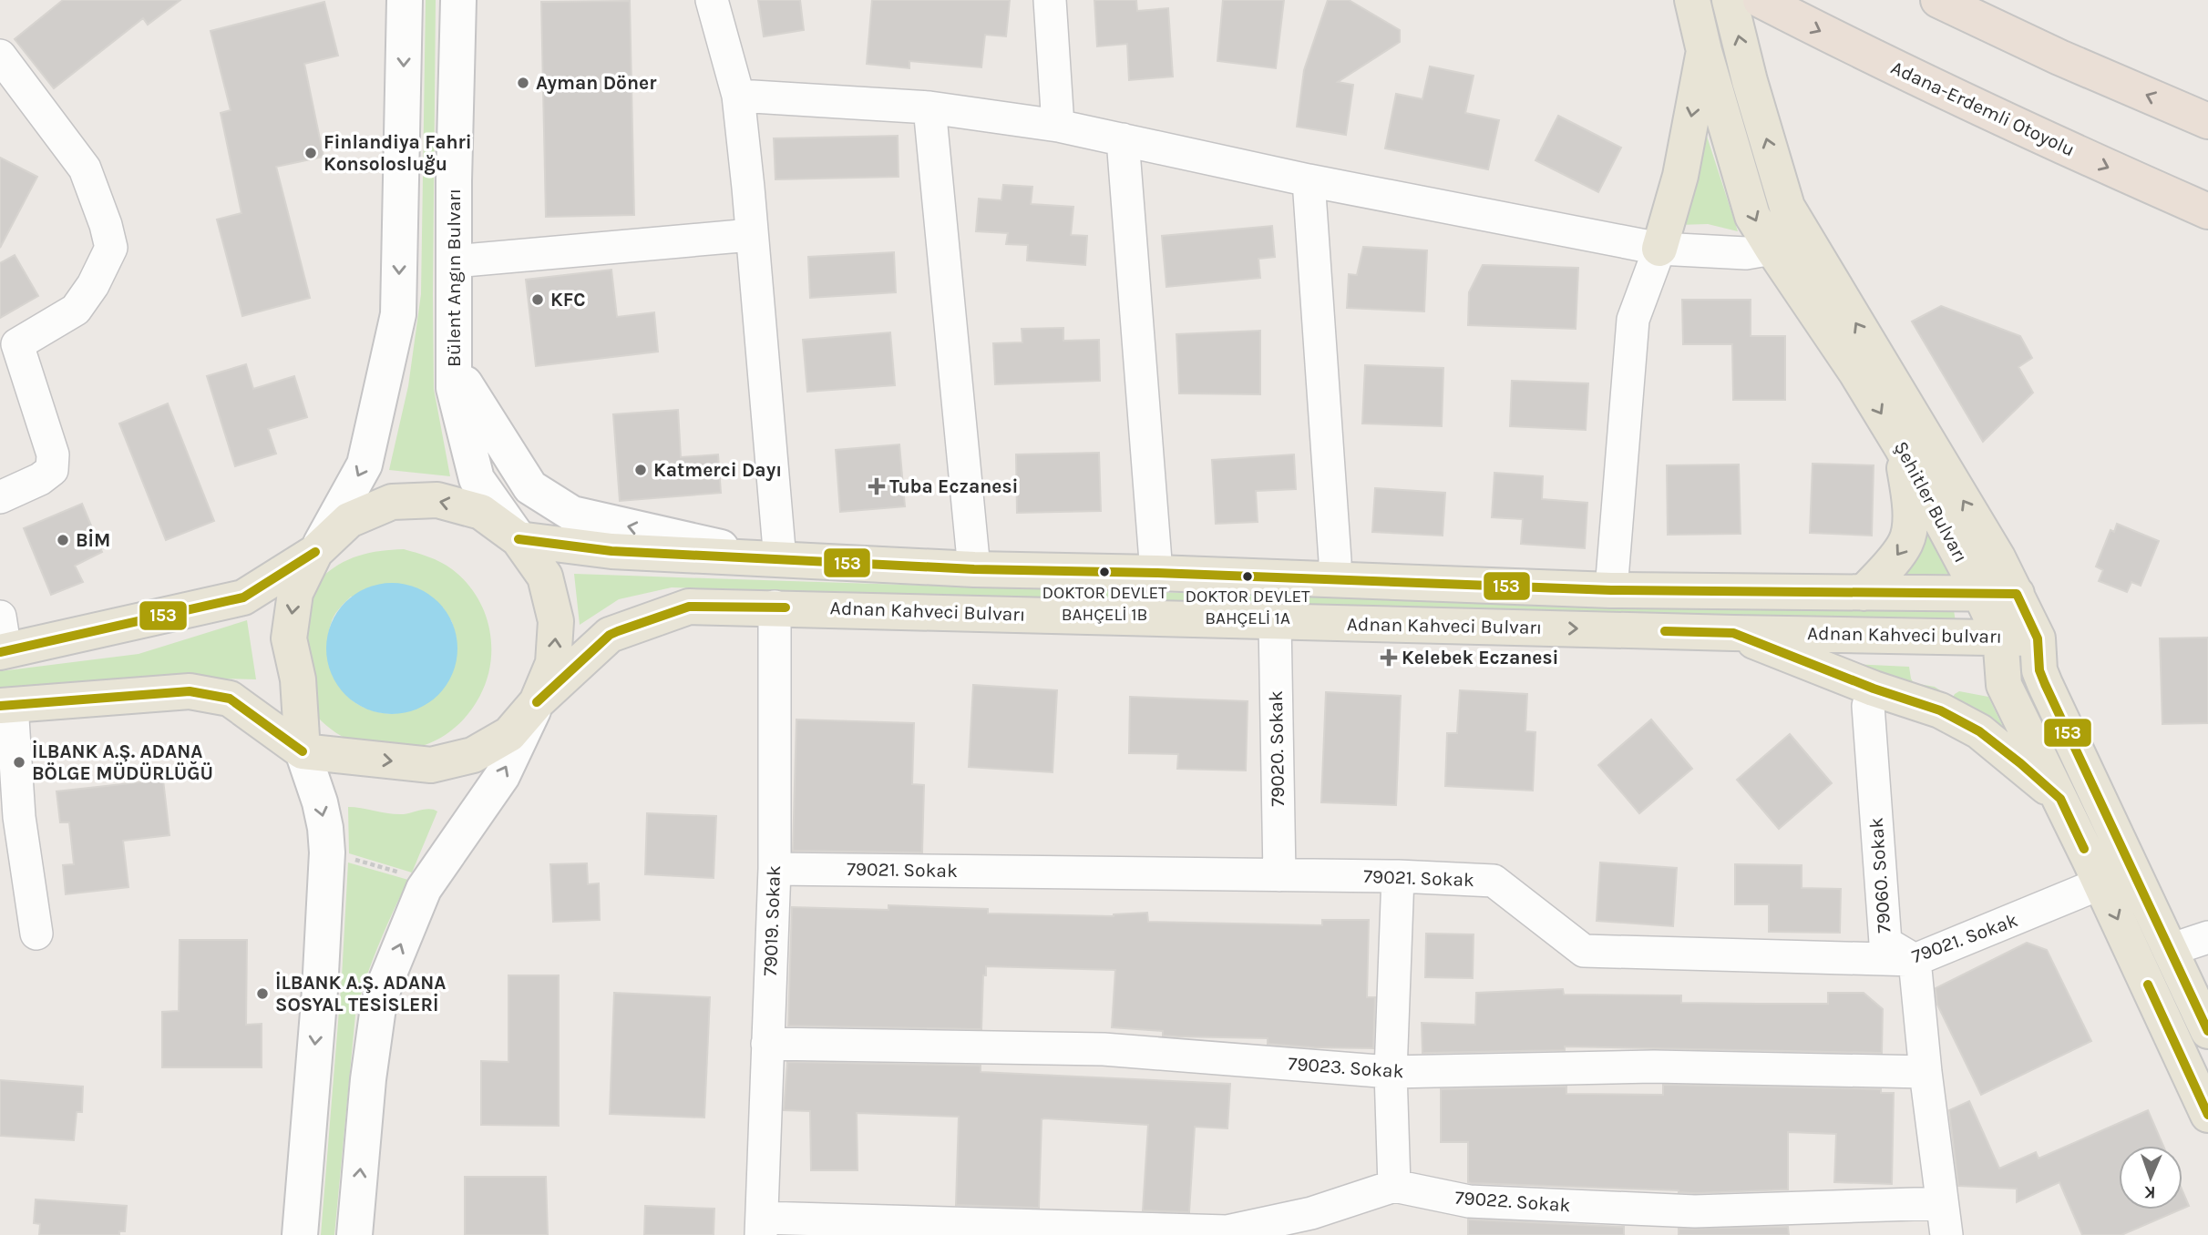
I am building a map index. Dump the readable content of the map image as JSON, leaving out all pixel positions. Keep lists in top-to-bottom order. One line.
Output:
{"streets":{"highway":["Adana-Erdemli Otoyolu"],"main road":["Bülent Angın Bulvarı","Şehitler Bulvarı","Adnan Kahveci Bulvarı","Adnan Kahveci bulvarı"],"street":["79020. Sokak","79021. Sokak","79060. Sokak","79019. Sokak","79023. Sokak","79022. Sokak"]},"crossings":[["Bülent Angın Bulvarı","Adnan Kahveci Bulvarı"],["Şehitler Bulvarı","Adnan Kahveci bulvarı"],["Şehitler Bulvarı","79021. Sokak"],["Adnan Kahveci Bulvarı","Adnan Kahveci bulvarı"],["Adnan Kahveci Bulvarı","79020. Sokak"],["Adnan Kahveci Bulvarı","79019. Sokak"],["79020. Sokak","79021. Sokak"],["79021. Sokak","79060. Sokak"],["79021. Sokak","79019. Sokak"],["79019. Sokak","79023. Sokak"]],"places":{"other":["Ayman Döner","Finlandiya Fahri Konsolosluğu","KFC","Katmerci Dayı","BİM","DOKTOR DEVLET BAHÇELİ 1B","DOKTOR DEVLET BAHÇELİ 1A","İLBANK A.Ş. ADANA BÖLGE MÜDÜRLÜĞÜ","İLBANK A.Ş. ADANA SOSYAL TESİSLERİ"],"health":["Tuba Eczanesi","Kelebek Eczanesi"]},"lines":["transit line 153"],"north":"bottom"}
